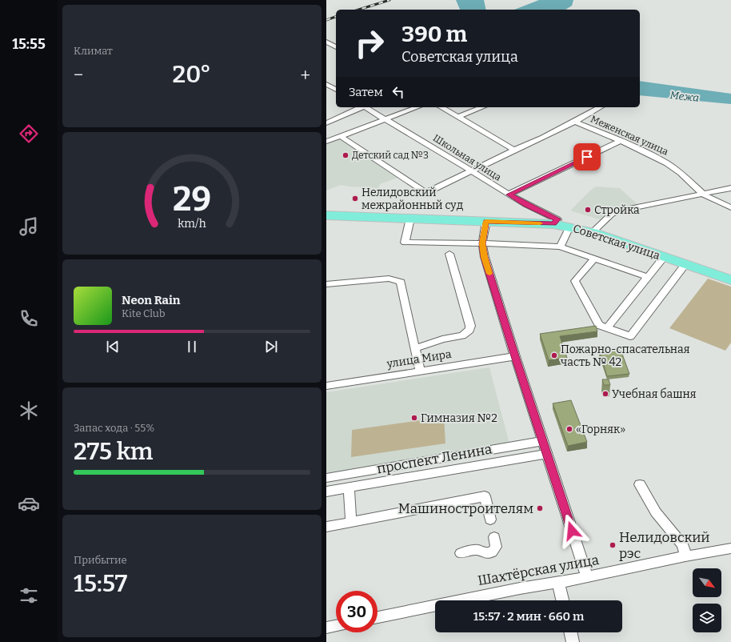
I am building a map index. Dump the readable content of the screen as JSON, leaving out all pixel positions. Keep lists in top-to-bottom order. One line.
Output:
{"streets":{"main road":["Советская улица"],"street":["Меженская улица","Школьная улица","улица Мира","проспект Ленина","Шахтёрская улица"]},"crossings":[["Школьная улица","Советская улица"]],"water":["Межа"],"places":["Детский сад №3","Нелидовский межрайонный суд","Стройка","Пожарно-спасательная часть № 42","Учебная башня","Гимназия №2","«Горняк»","Машиностроителям","Нелидовский рэс"],"north":"bottom right","page":{"tabs":"15:55","tile":["Климат",["Запас хода · 55%","275 km"],["Прибытие","15:57"]],"turn":["390 m","Советская улица"],"heat":["−","20°","+"],"then":"Затем","song":["Neon Rain","Kite Club"],"limit":"30","trip":"15:57 · 2 мин · 660 m","gauge":["29","km/h"]}}
